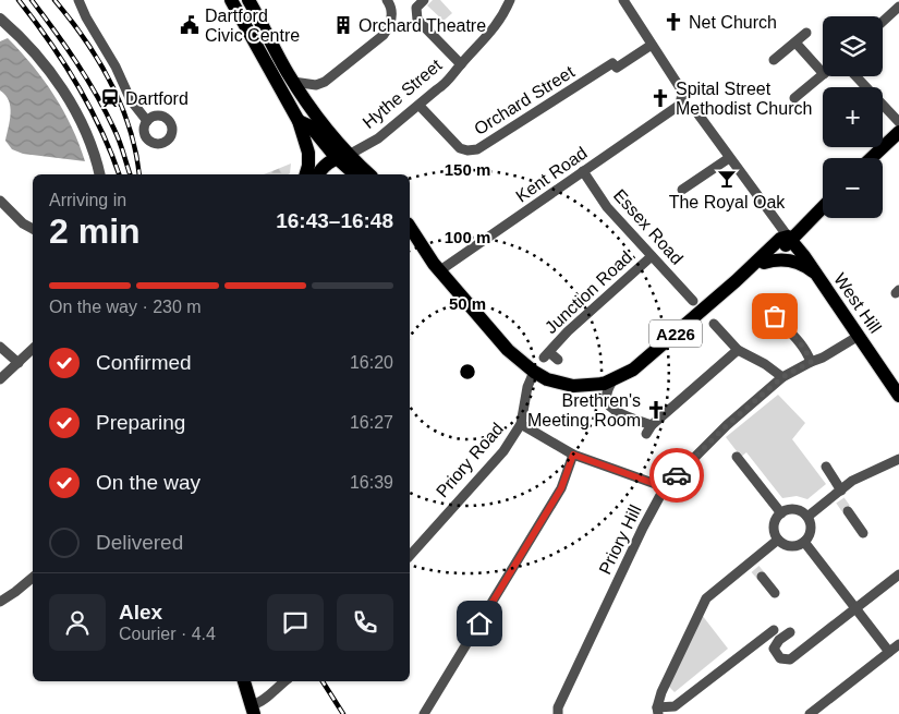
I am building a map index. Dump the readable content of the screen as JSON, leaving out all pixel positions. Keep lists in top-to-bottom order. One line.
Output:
{"streets":{"main road":["Hythe Street","West Hill","A226"],"street":["Orchard Street","Kent Road","Essex Road","Junction Road","Priory Road","Priory Hill"]},"crossings":[["Hythe Street","Orchard Street"],["Kent Road","Essex Road"],["Essex Road","Junction Road"],["West Hill","A226"],["West Hill","Priory Hill"]],"places":{"church":["Net Church","Spital Street Methodist Church","Brethren's Meeting Room"],"public building":["Dartford Civic Centre"],"building":["Orchard Theatre"],"station":["Dartford"],"bar":["The Royal Oak"]},"page":{"map_buttons":["+","−"],"heading":["2 min","Arriving in","16:43–16:48"],"panel":["Alex","Courier · 4.4"],"bar":"On the way · 230 m","list":[["Confirmed","16:20"],["Preparing","16:27"],["On the way","16:39"],"Delivered"]},"rings":["150 m","100 m","50 m"]}
